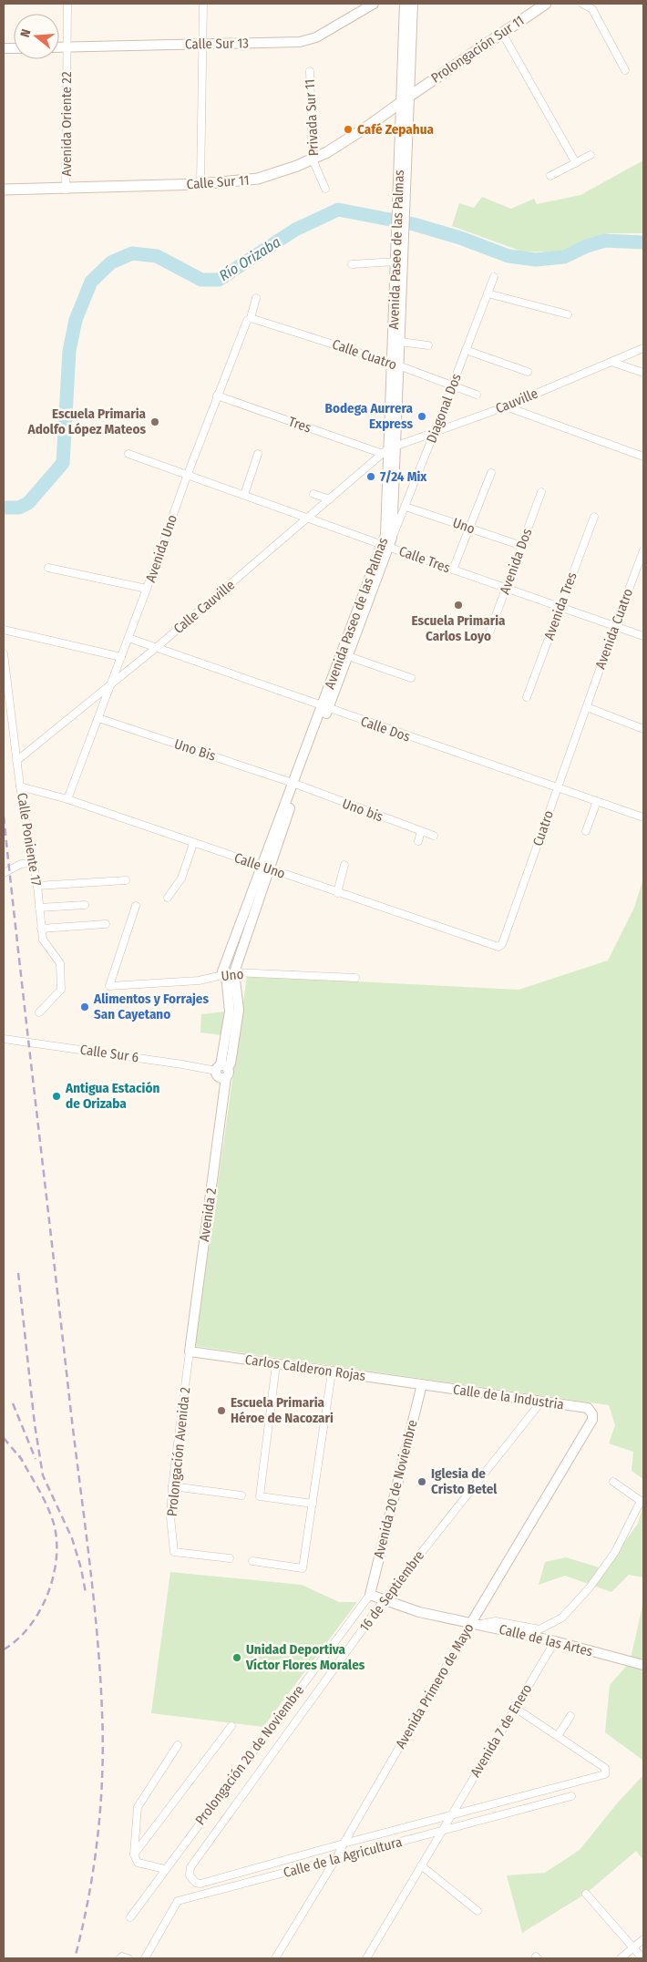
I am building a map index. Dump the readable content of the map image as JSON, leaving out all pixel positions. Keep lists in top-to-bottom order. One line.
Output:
{"streets":{"main road":["Prolongación Sur 11","Calle Sur 11"],"street":["Calle Sur 13","Privada Sur 11","Avenida Oriente 22","Avenida Paseo de las Palmas","Calle Cuatro","Cauville","Diagonal Dos","Tres","Uno","Avenida Uno","Calle Tres","Avenida Dos","Avenida Tres","Calle Cauville","Avenida Cuatro","Calle Dos","Uno Bis","Uno bis","Cuatro","Calle Poniente 17","Calle Uno","Calle Sur 6","Avenida 2","Carlos Calderon Rojas","Calle de la Industria","Prolongación Avenida 2","Avenida 20 de Noviembre","16 de Septiembre","Calle de las Artes","Avenida Primero de Mayo","Avenida 7 de Enero","Prolongación 20 de Noviembre","Calle de la Agricultura"]},"crossings":[["Calle Sur 13","Avenida Oriente 22"],["Prolongación Sur 11","Calle Sur 11"],["Prolongación Sur 11","Avenida Paseo de las Palmas"],["Privada Sur 11","Calle Sur 11"],["Avenida Oriente 22","Calle Sur 11"],["Calle Sur 11","Avenida Paseo de las Palmas"],["Avenida Paseo de las Palmas","Calle Cuatro"],["Avenida Paseo de las Palmas","Cauville"],["Avenida Paseo de las Palmas","Diagonal Dos"],["Avenida Paseo de las Palmas","Tres"],["Avenida Paseo de las Palmas","Uno"],["Avenida Paseo de las Palmas","Calle Tres"],["Avenida Paseo de las Palmas","Calle Cauville"],["Avenida Paseo de las Palmas","Calle Dos"],["Avenida Paseo de las Palmas","Uno Bis"],["Avenida Paseo de las Palmas","Uno bis"],["Avenida Paseo de las Palmas","Calle Uno"],["Avenida Paseo de las Palmas","Calle Sur 6"],["Avenida Paseo de las Palmas","Avenida 2"],["Calle Cuatro","Diagonal Dos"],["Calle Cuatro","Avenida Uno"],["Cauville","Diagonal Dos"],["Cauville","Tres"],["Cauville","Calle Cauville"],["Diagonal Dos","Uno"],["Diagonal Dos","Calle Tres"],["Tres","Avenida Uno"],["Tres","Calle Cauville"],["Uno","Avenida Dos"],["Avenida Uno","Calle Tres"],["Avenida Uno","Calle Cauville"],["Avenida Uno","Calle Dos"],["Avenida Uno","Uno Bis"],["Avenida Uno","Calle Uno"],["Calle Tres","Avenida Dos"],["Calle Tres","Avenida Tres"],["Calle Tres","Calle Cauville"],["Calle Tres","Avenida Cuatro"],["Calle Cauville","Calle Dos"],["Calle Cauville","Calle Poniente 17"],["Avenida Cuatro","Cuatro"],["Calle Dos","Cuatro"],["Uno Bis","Uno bis"],["Cuatro","Calle Uno"],["Calle Poniente 17","Calle Uno"],["Calle Sur 6","Avenida 2"],["Avenida 2","Carlos Calderon Rojas"],["Avenida 2","Prolongación Avenida 2"],["Carlos Calderon Rojas","Calle de la Industria"],["Carlos Calderon Rojas","Prolongación Avenida 2"],["Carlos Calderon Rojas","Avenida 20 de Noviembre"],["Calle de la Industria","Avenida 20 de Noviembre"],["Calle de la Industria","16 de Septiembre"],["Calle de la Industria","Avenida Primero de Mayo"],["Avenida 20 de Noviembre","Calle de las Artes"],["Avenida 20 de Noviembre","Prolongación 20 de Noviembre"],["16 de Septiembre","Calle de las Artes"],["16 de Septiembre","Calle de la Agricultura"],["Calle de las Artes","Avenida Primero de Mayo"],["Calle de las Artes","Avenida 7 de Enero"],["Calle de las Artes","Prolongación 20 de Noviembre"],["Avenida Primero de Mayo","Calle de la Agricultura"],["Avenida 7 de Enero","Calle de la Agricultura"]],"water":["Río Orizaba"],"places":["Café Zepahua","Bodega Aurrera Express","Escuela Primaria Adolfo López Mateos","7/24 Mix","Escuela Primaria Carlos Loyo","Alimentos y Forrajes San Cayetano","Antigua Estación de Orizaba","Escuela Primaria Héroe de Nacozari","Iglesia de Cristo Betel","Unidad Deportiva Víctor Flores Morales"],"north":"left"}
